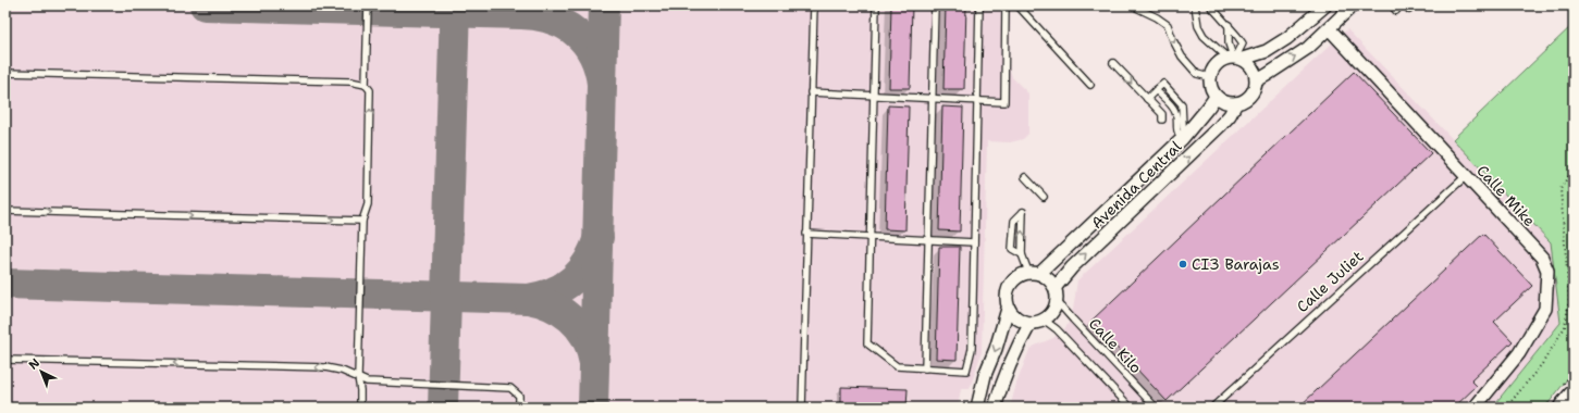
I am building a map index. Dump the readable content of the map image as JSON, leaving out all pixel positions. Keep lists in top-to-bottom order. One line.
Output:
{"streets":{"street":["Avenida Central","Calle Mike"],"lane":["Calle Juliet","Calle Kilo"]},"crossings":[["Avenida Central","Calle Kilo"],["Calle Mike","Calle Juliet"]],"places":["CI3 Barajas"],"north":"top left"}
